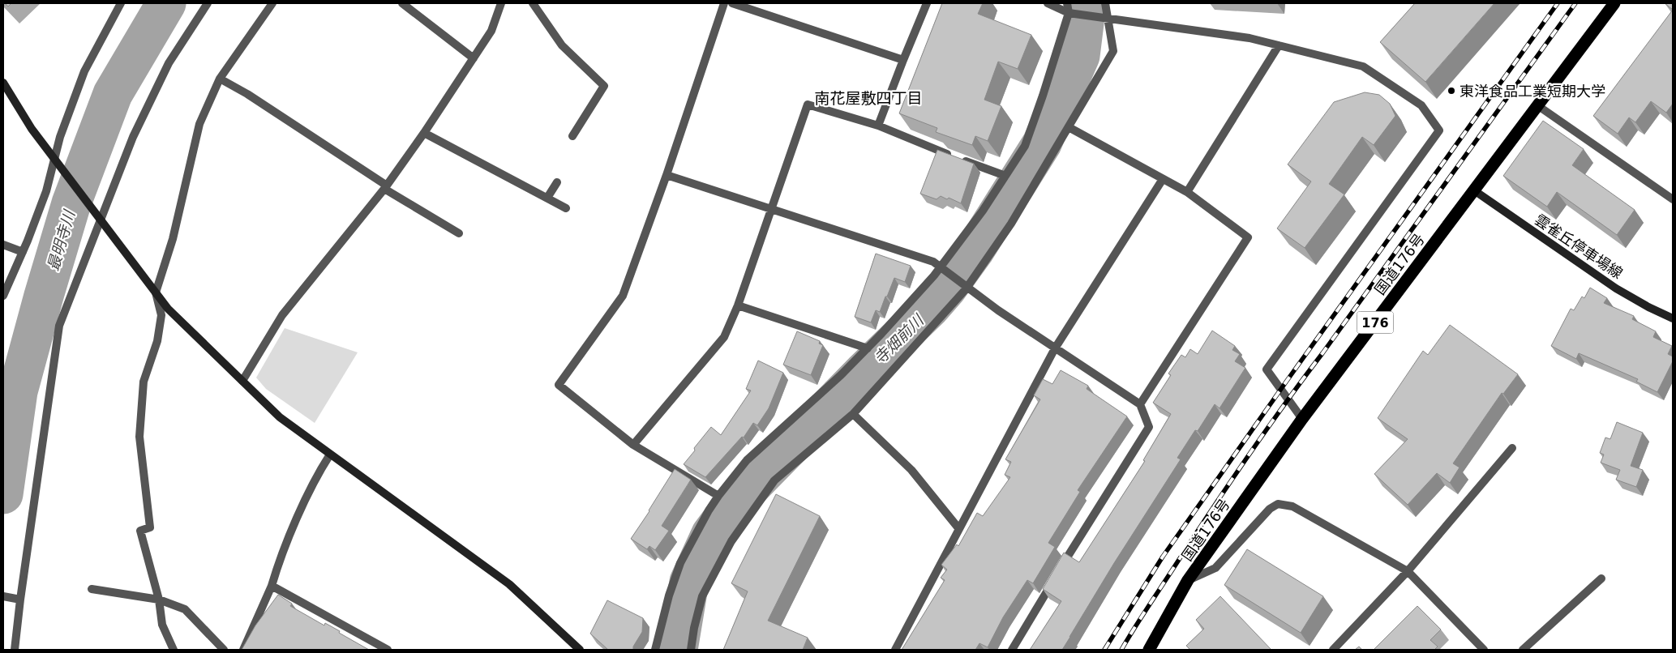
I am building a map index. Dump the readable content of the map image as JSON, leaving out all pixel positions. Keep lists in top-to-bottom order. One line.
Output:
{"streets":{"highway":["国道176号","176"],"street":["雲雀丘停車場線"]},"crossings":[["雲雀丘停車場線","国道176号"]],"districts":["南花屋敷四丁目"],"water":["最明寺川","寺畑前川"],"places":["東洋食品工業短期大学"]}
